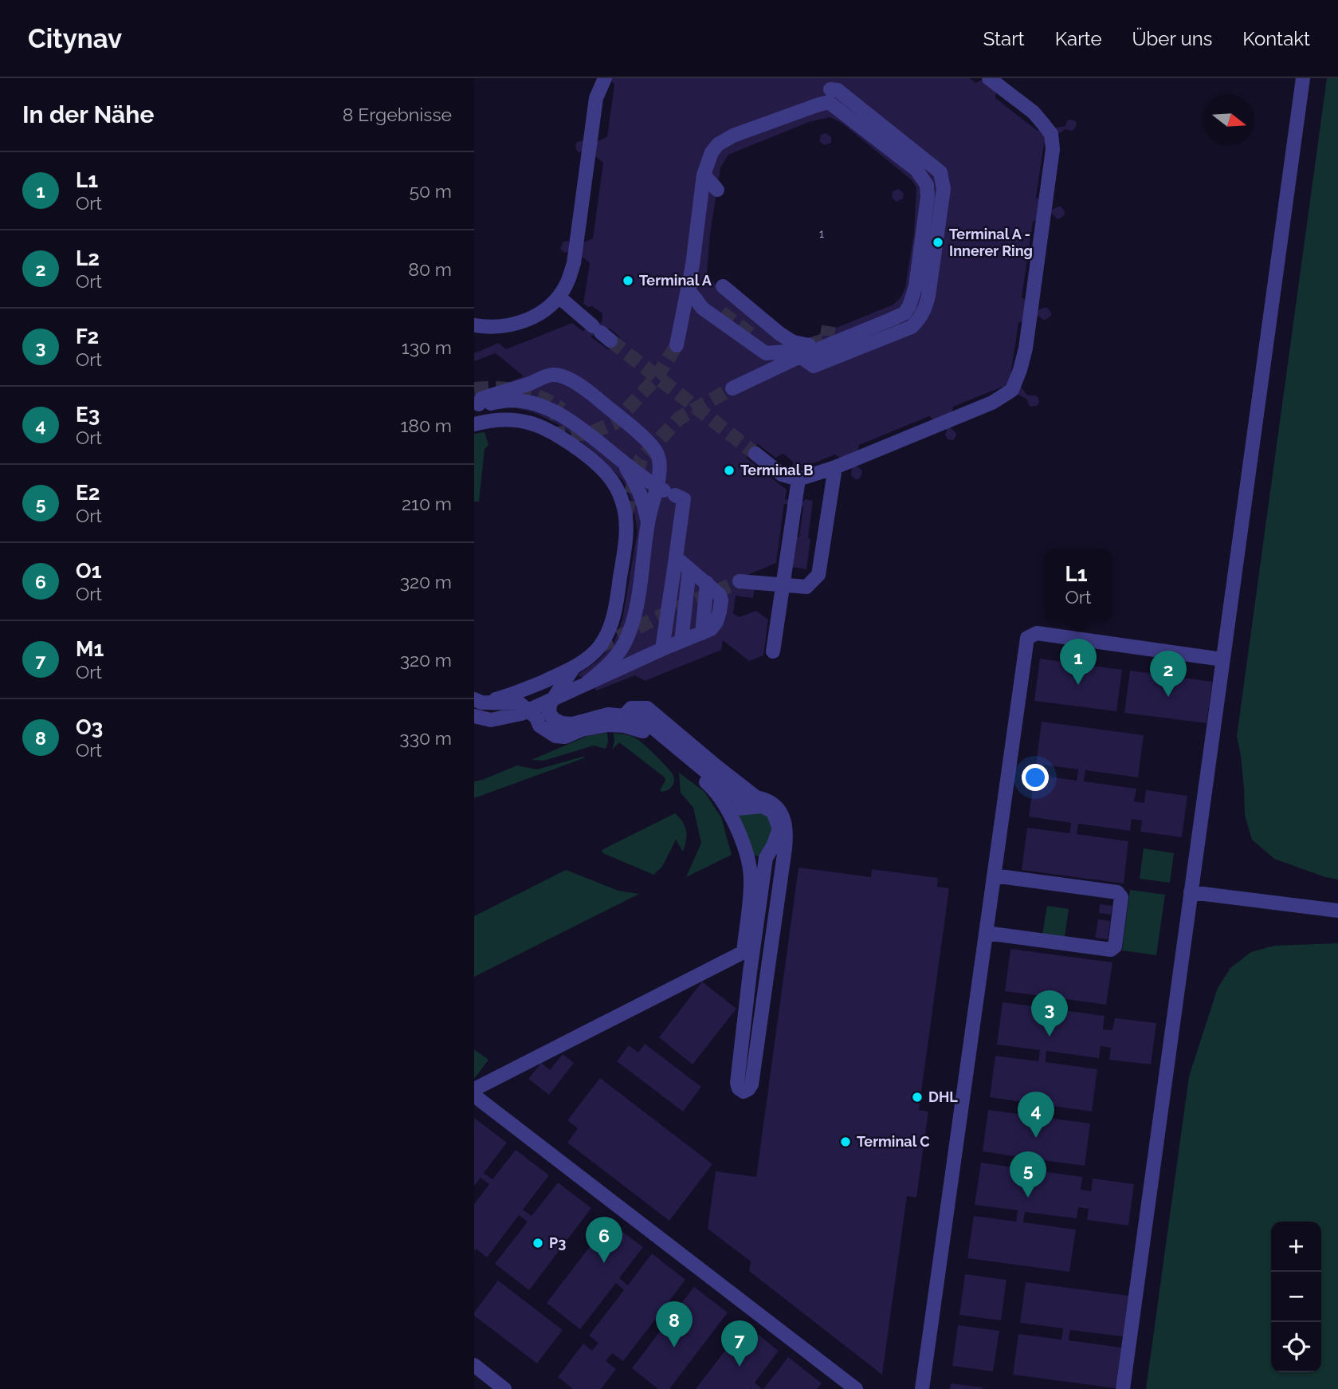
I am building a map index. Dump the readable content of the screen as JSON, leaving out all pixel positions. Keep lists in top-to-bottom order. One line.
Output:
{"places":["Terminal A - Innerer Ring","Terminal A","Terminal B","DHL","Terminal C","P3"],"house_numbers":["1"],"north":"right","page":{"header":"Citynav","nav":["Start","Karte","Über uns","Kontakt"],"heading":["In der Nähe","8 Ergebnisse"],"list":[{"mark":"1","name":"L1","note":"Ort","value":"50 m"},{"mark":"2","name":"L2","note":"Ort","value":"80 m"},{"mark":"3","name":"F2","note":"Ort","value":"130 m"},{"mark":"4","name":"E3","note":"Ort","value":"180 m"},{"mark":"5","name":"E2","note":"Ort","value":"210 m"},{"mark":"6","name":"O1","note":"Ort","value":"320 m"},{"mark":"7","name":"M1","note":"Ort","value":"320 m"},{"mark":"8","name":"O3","note":"Ort","value":"330 m"}],"popup":["L1","Ort"],"pins":["1","2","3","4","5","6","8","7"],"map_buttons":["+","−"]}}
